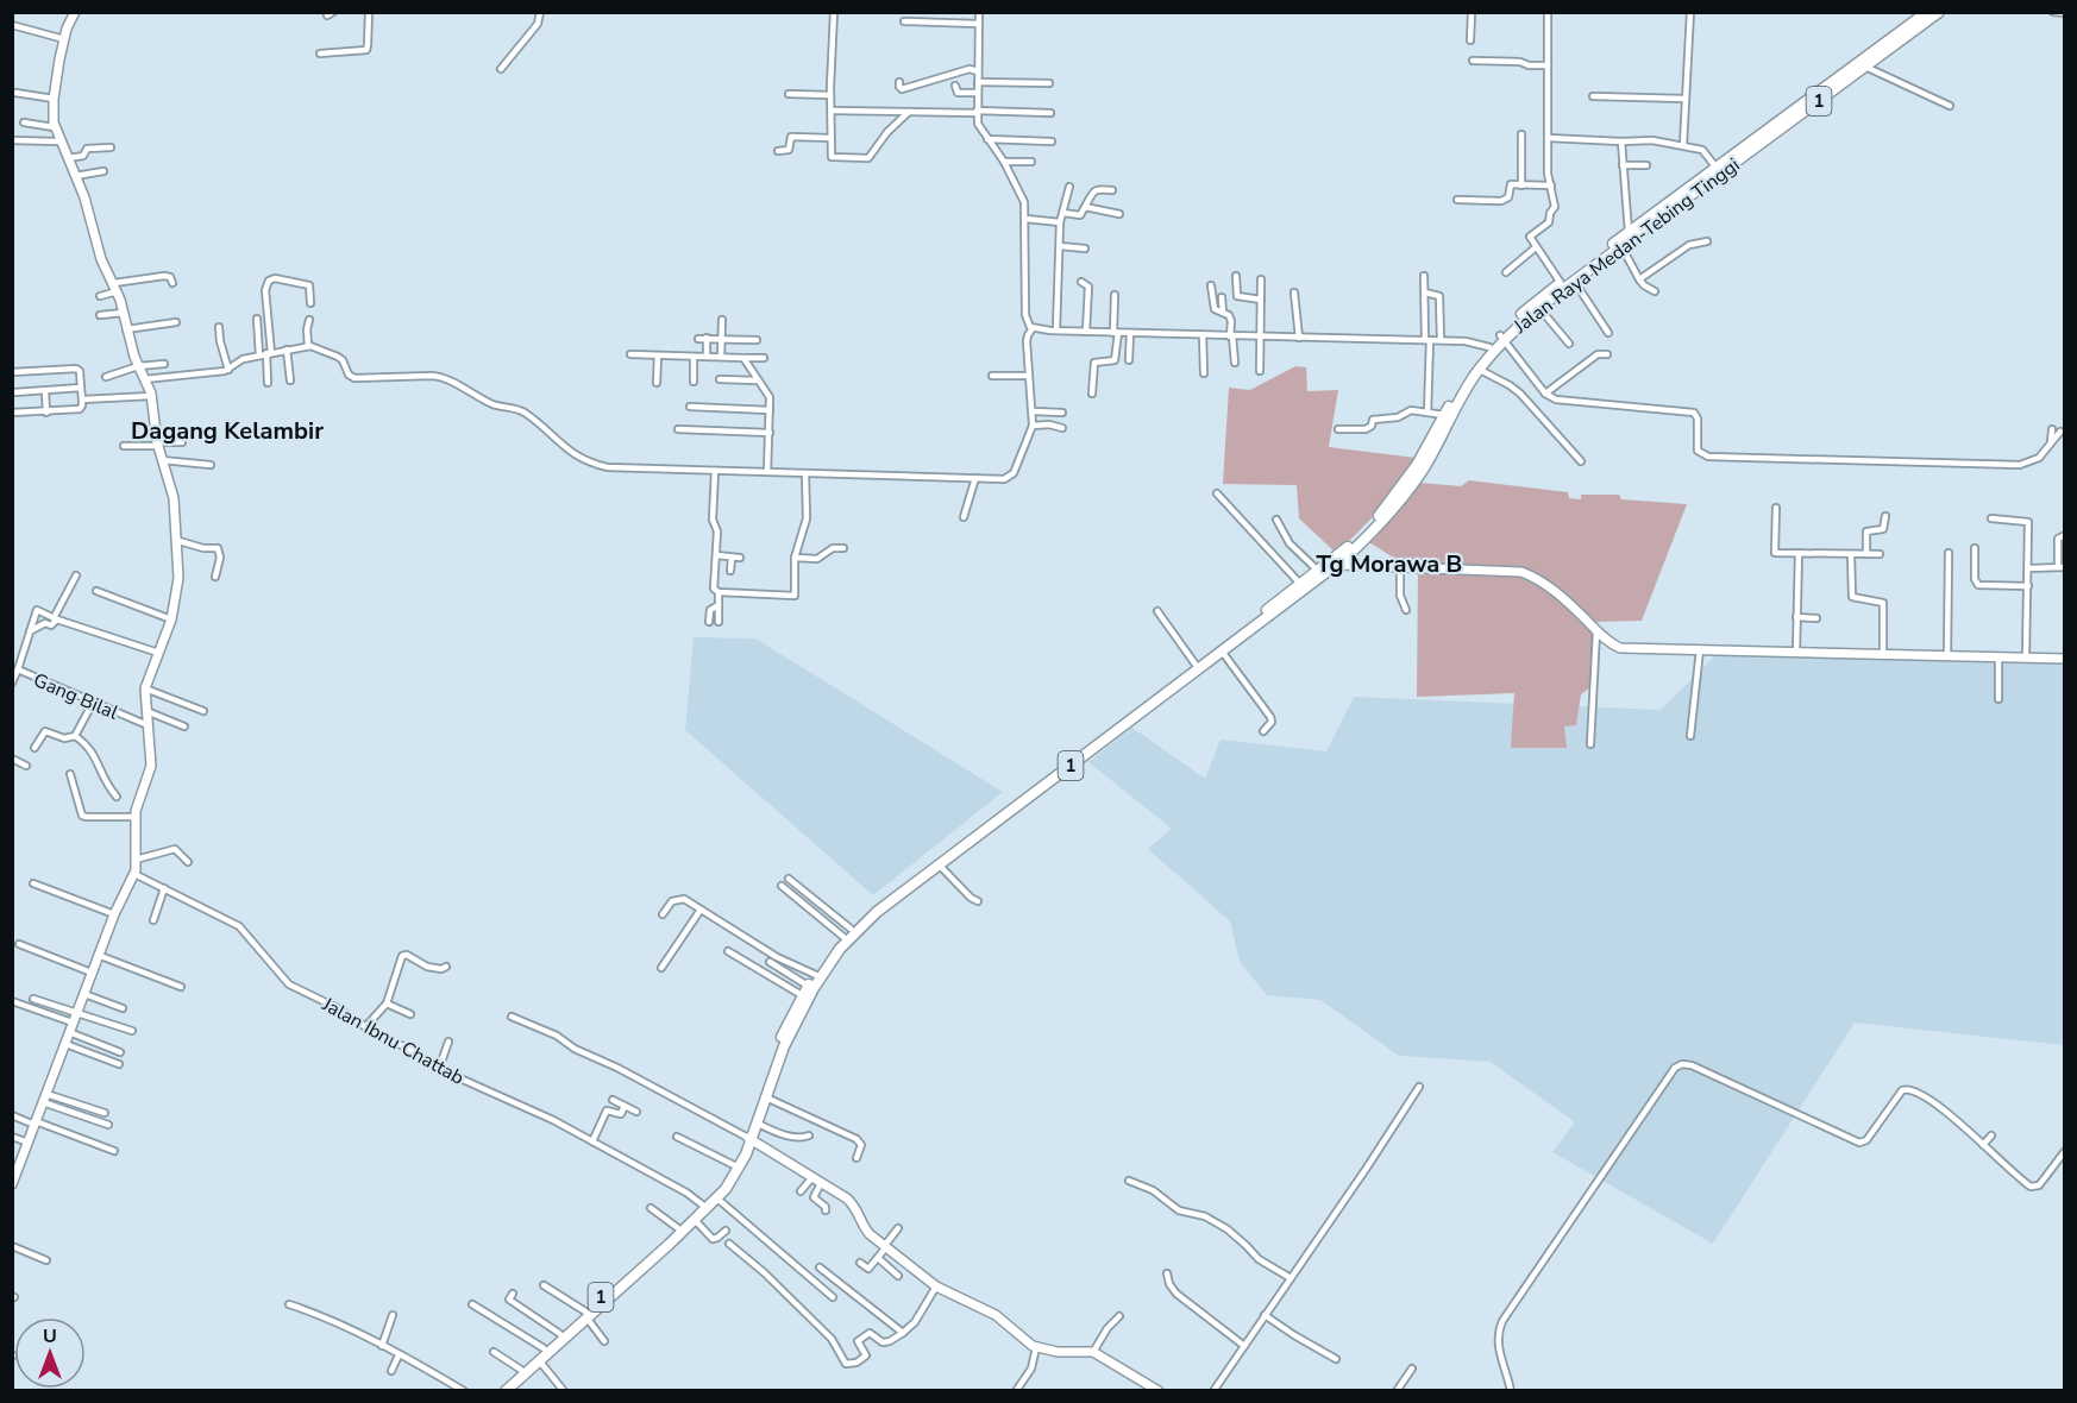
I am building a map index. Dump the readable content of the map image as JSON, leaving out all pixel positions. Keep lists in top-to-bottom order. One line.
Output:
{"streets":{"highway":["1","Jalan Raya Medan-Tebing Tinggi"],"street":["Gang Bilal","Jalan Ibnu Chattab"]},"crossings":[["Jalan Raya Medan-Tebing Tinggi","Jalan Ibnu Chattab"]],"districts":["Dagang Kelambir","Tg Morawa B"],"north":"top"}
